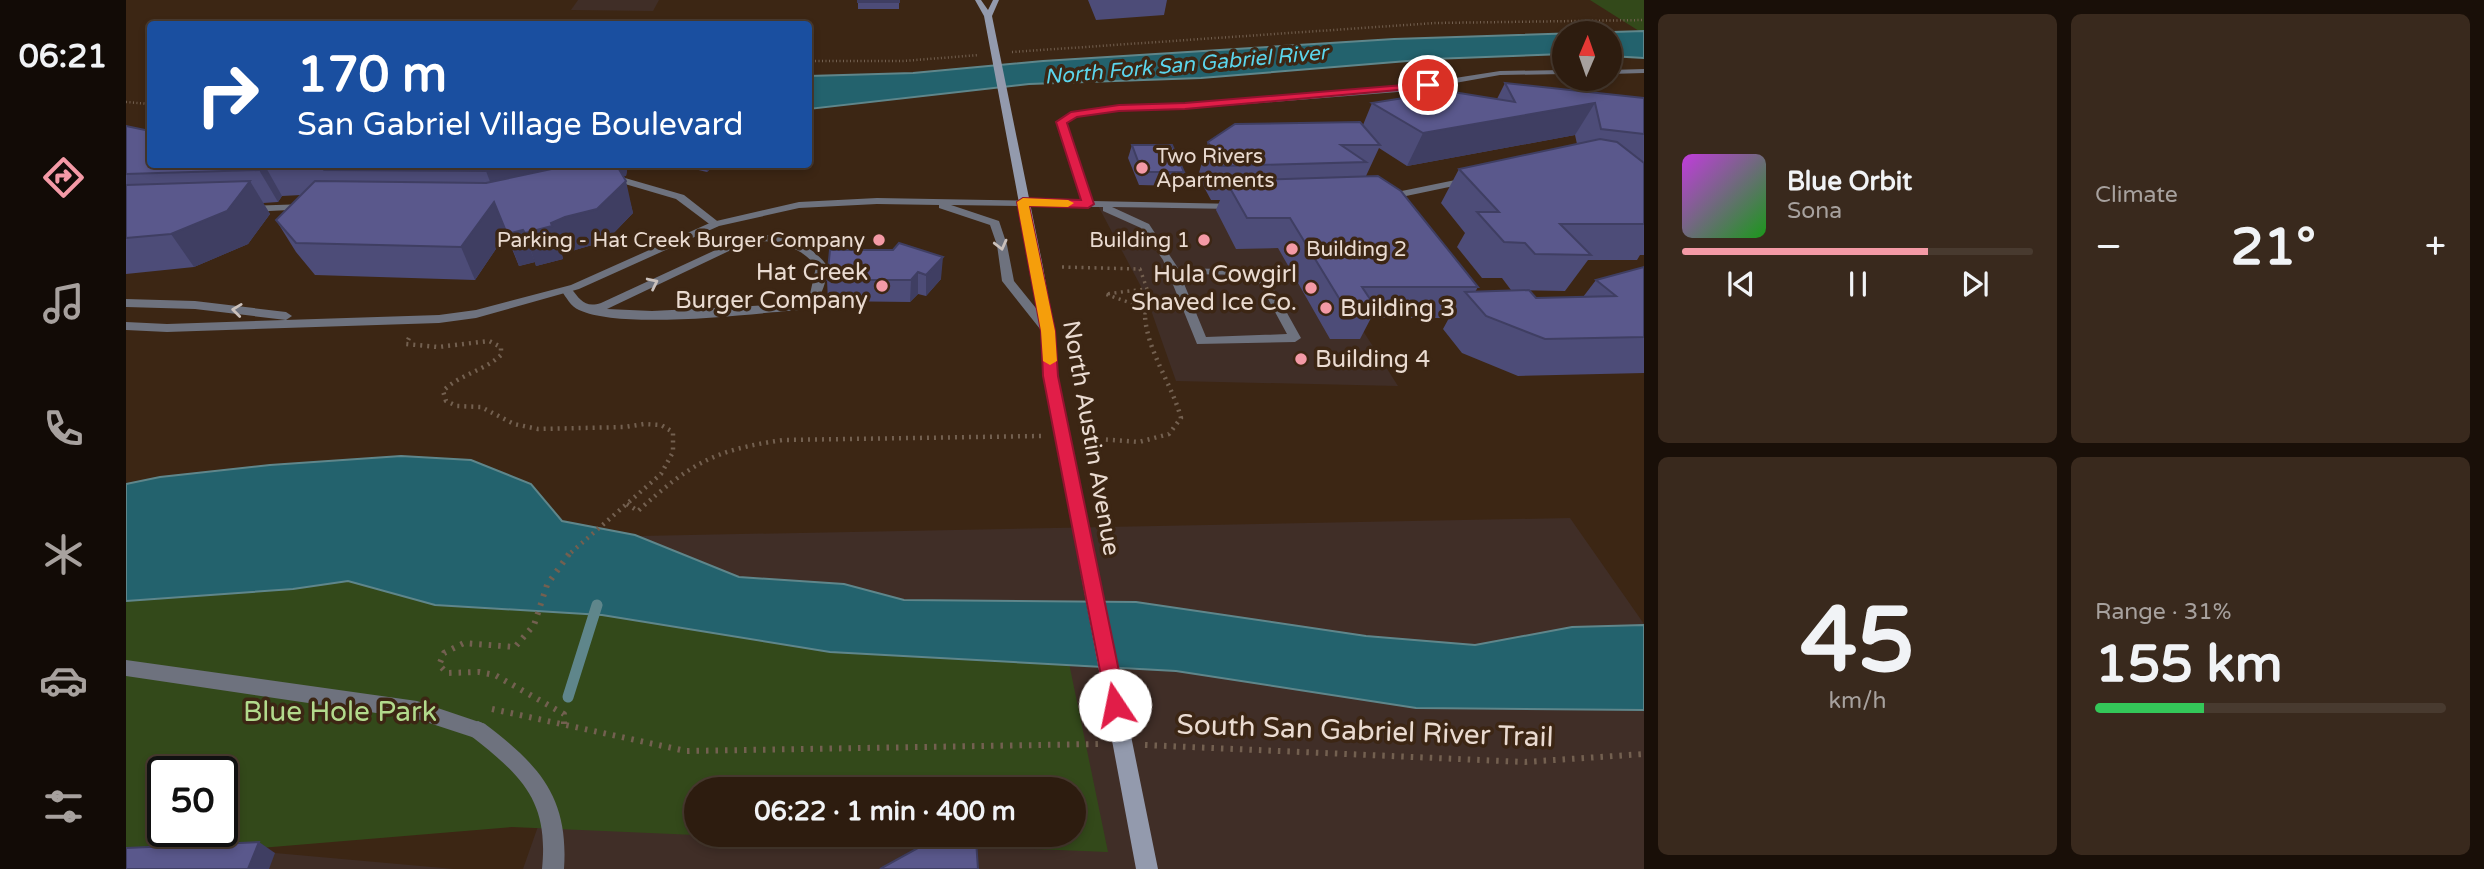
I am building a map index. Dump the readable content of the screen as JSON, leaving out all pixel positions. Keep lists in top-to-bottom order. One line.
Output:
{"streets":{"main road":["North Austin Avenue"],"path":["South San Gabriel River Trail"]},"water":["North Fork San Gabriel River"],"parks":["Blue Hole Park"],"places":["Two Rivers Apartments","Parking - Hat Creek Burger Company","Building 1","Building 2","Hat Creek Burger Company","Hula Cowgirl Shaved Ice Co.","Building 3","Building 4"],"north":"top","page":{"tabs":"06:21","tile":["Climate",["45","km/h"],["Range · 31%","155 km"]],"turn":["170 m","San Gabriel Village Boulevard"],"song":["Blue Orbit","Sona"],"heat":["−","21°","+"],"limit":"50","trip":"06:22 · 1 min · 400 m"}}
